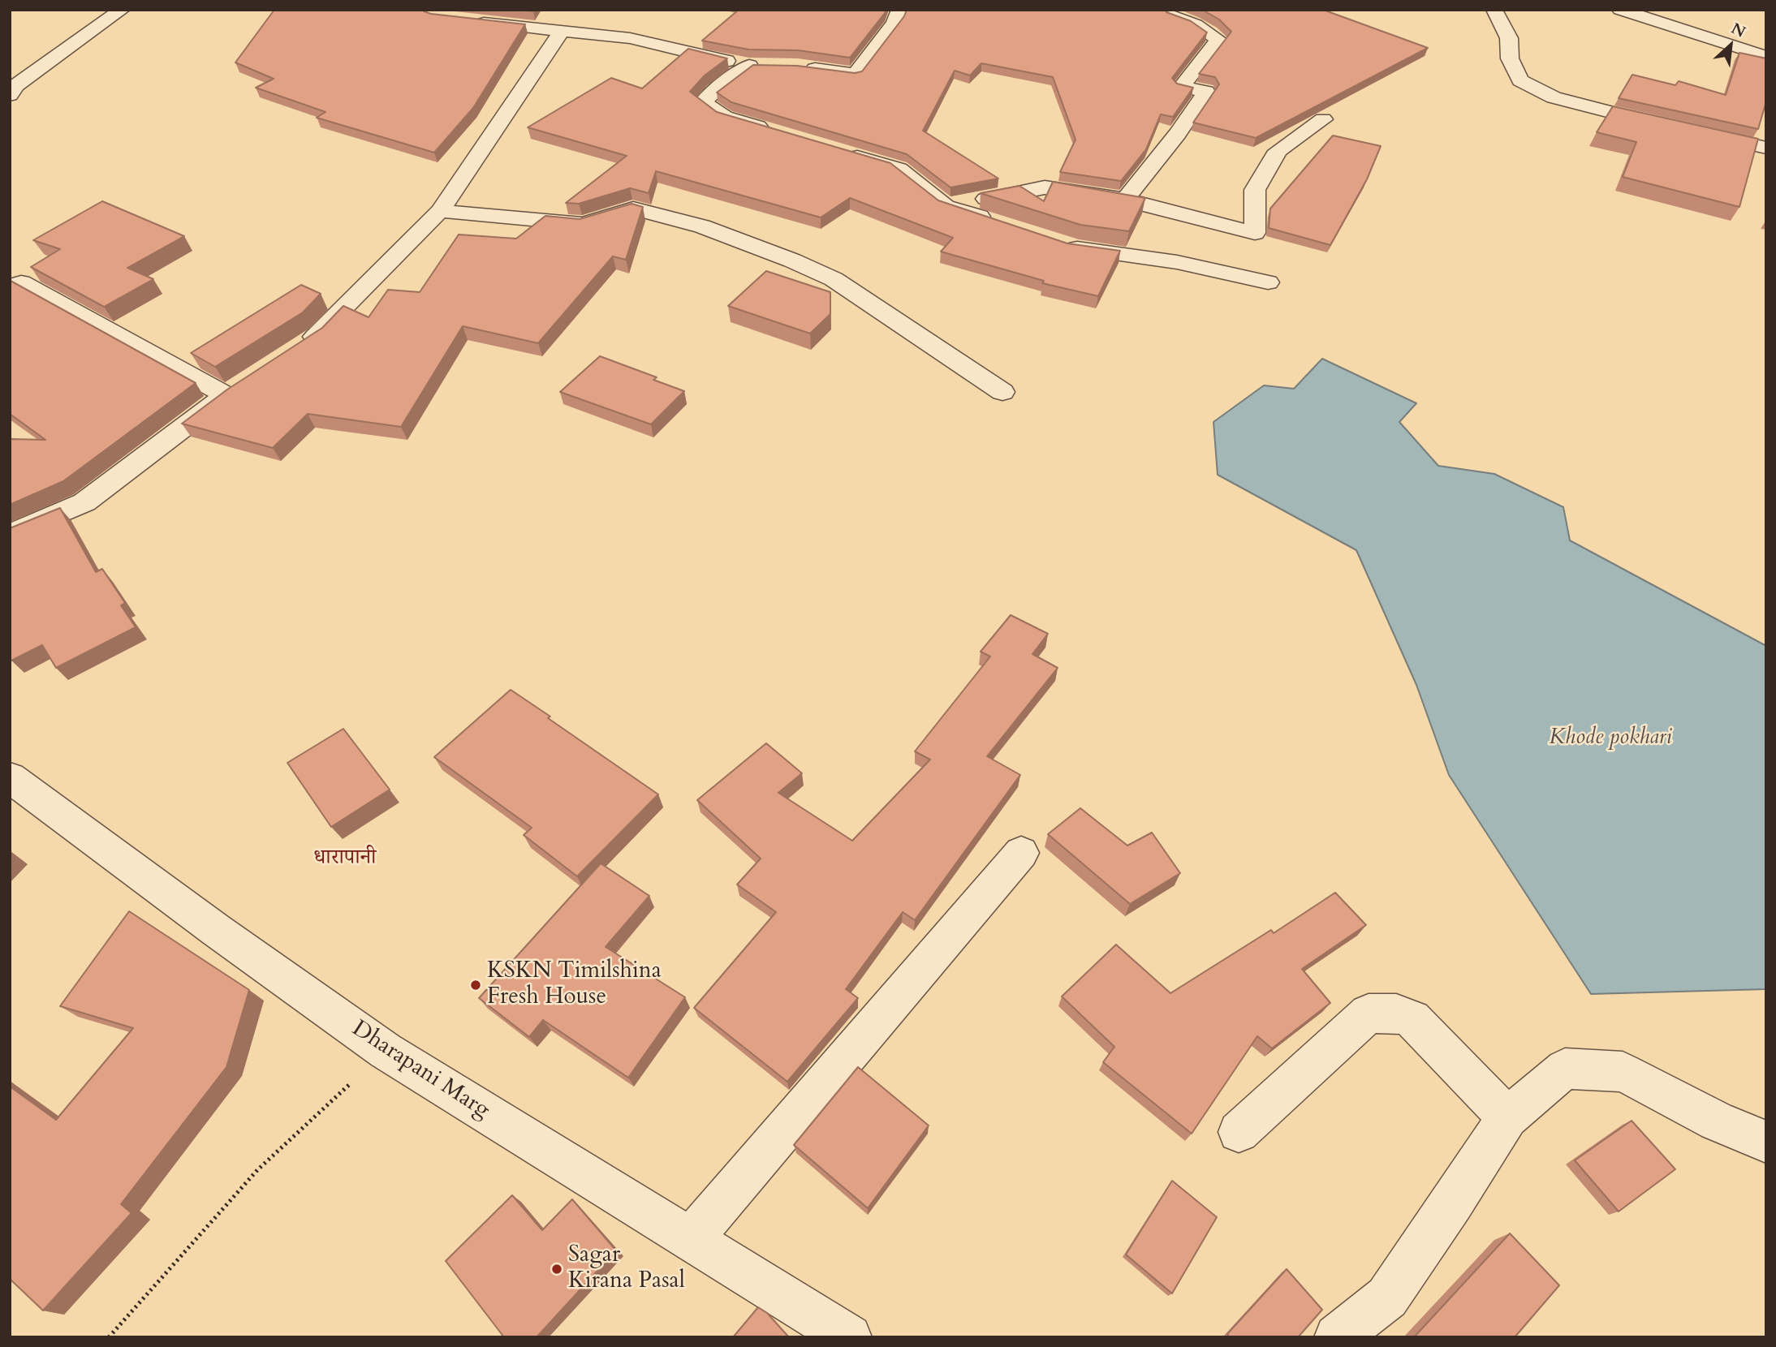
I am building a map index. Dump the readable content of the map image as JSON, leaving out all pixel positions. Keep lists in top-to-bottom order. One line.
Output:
{"streets":{"street":["Dharapani Marg"]},"districts":["धारापानी"],"water":["Khode pokhari"],"places":["KSKN Timilshina Fresh House","Sagar Kirana Pasal"],"north":"top right"}
